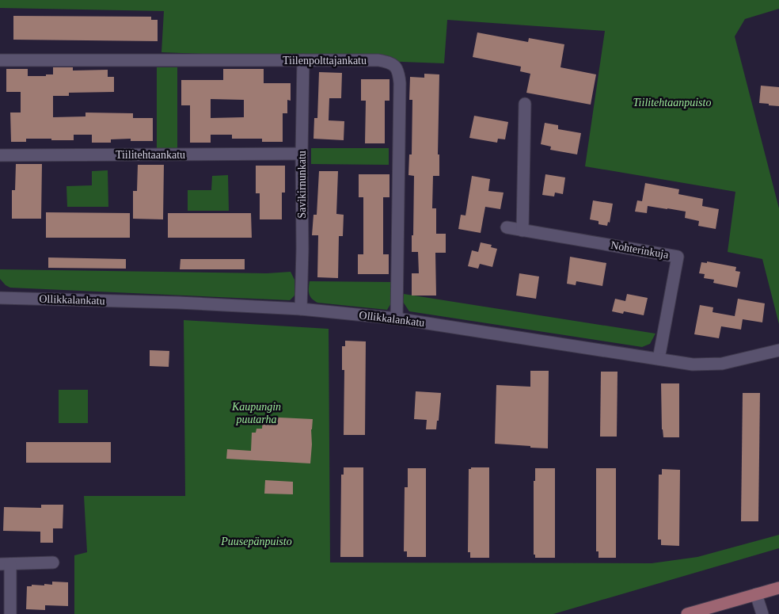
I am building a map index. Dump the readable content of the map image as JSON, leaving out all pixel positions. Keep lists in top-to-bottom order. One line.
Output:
{"streets":{"street":["Tiilenpolttajankatu","Tiilitehtaankatu","Savikirnunkatu","Nohterinkuja","Ollikkalankatu"]},"crossings":[["Tiilenpolttajankatu","Savikirnunkatu"],["Tiilenpolttajankatu","Ollikkalankatu"],["Tiilitehtaankatu","Savikirnunkatu"],["Savikirnunkatu","Ollikkalankatu"],["Nohterinkuja","Ollikkalankatu"]],"parks":["Tiilitehtaanpuisto","Kaupungin puutarha","Puusepänpuisto"]}
